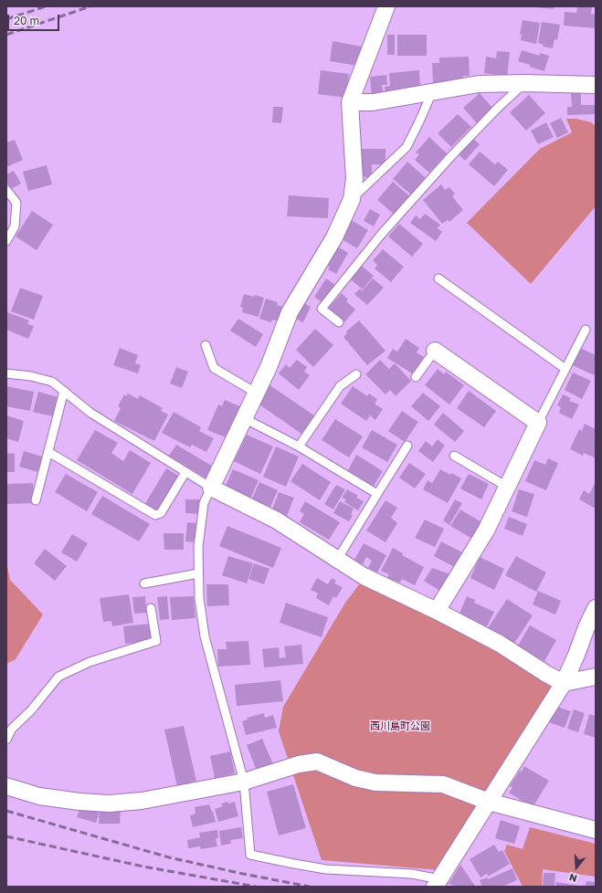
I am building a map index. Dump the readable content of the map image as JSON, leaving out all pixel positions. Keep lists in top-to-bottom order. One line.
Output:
{"parks":["西川島町公園"],"scale_bar":"20 m","north":"bottom"}
